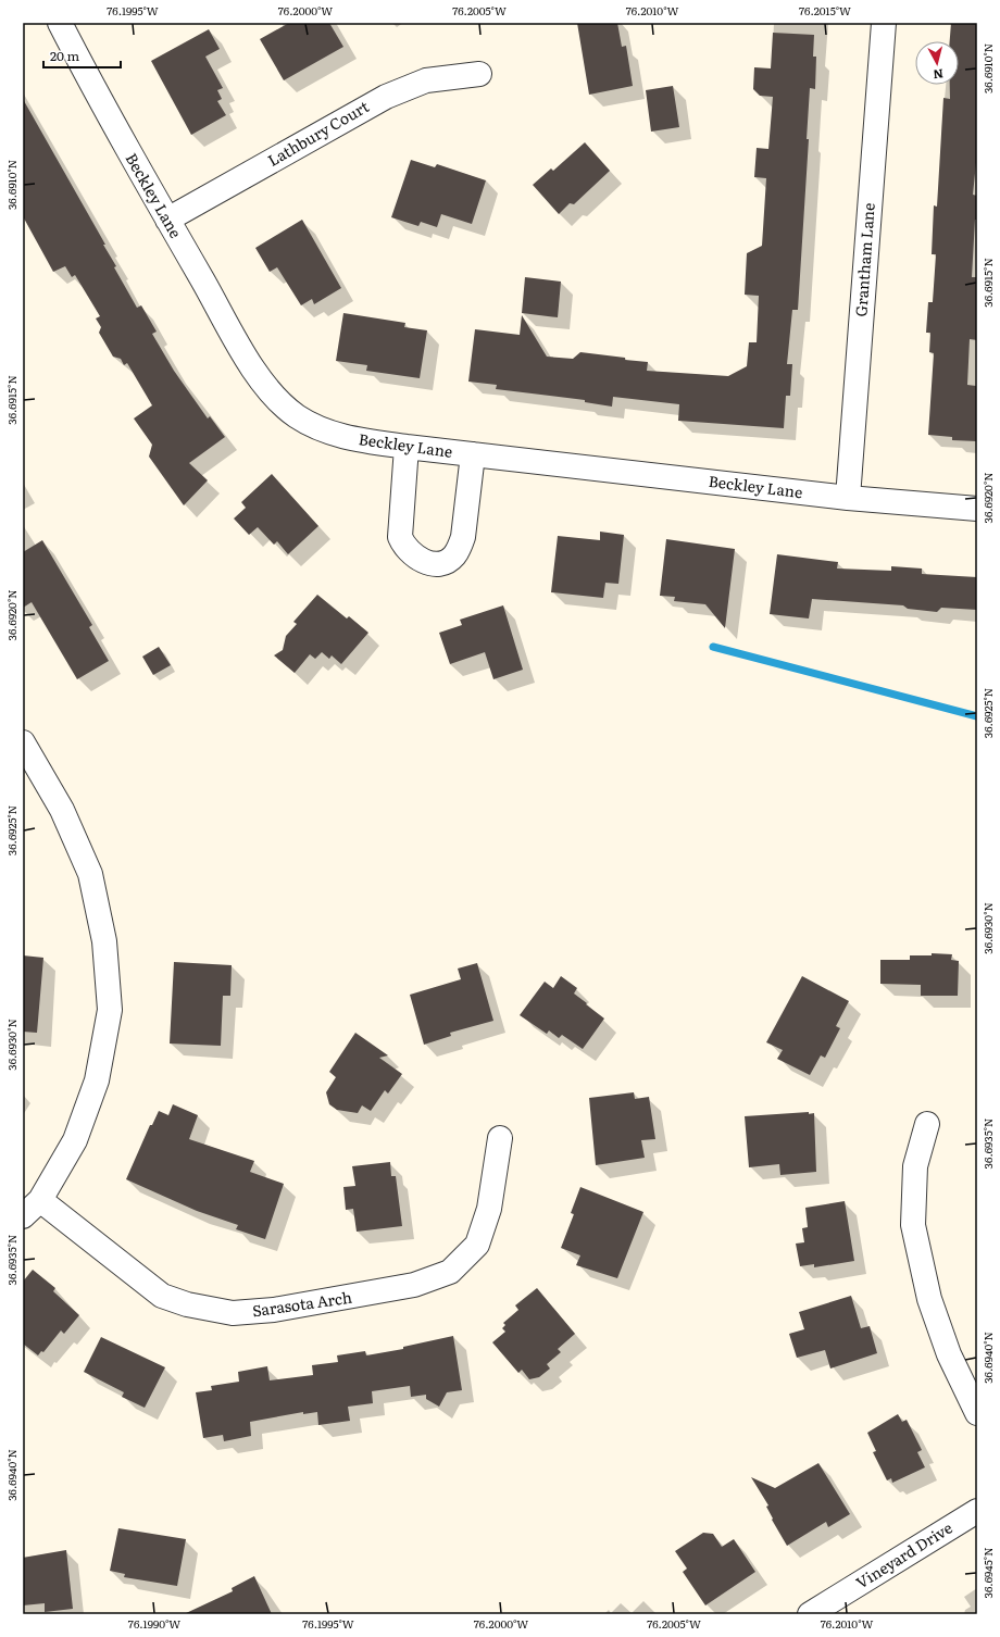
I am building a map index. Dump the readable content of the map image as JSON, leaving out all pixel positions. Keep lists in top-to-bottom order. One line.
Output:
{"streets":{"street":["Lathbury Court","Beckley Lane","Grantham Lane","Sarasota Arch","Vineyard Drive"]},"crossings":[["Lathbury Court","Beckley Lane"],["Beckley Lane","Grantham Lane"]],"scale_bar":"20 m","north":"bottom","coordinates":["76.1995°W","76.2000°W","76.2005°W","76.2010°W","76.2015°W","36.6910°N","36.6915°N","36.6920°N","36.6925°N","36.6930°N","36.6935°N","36.6940°N","36.6945°N","76.1990°W"]}
